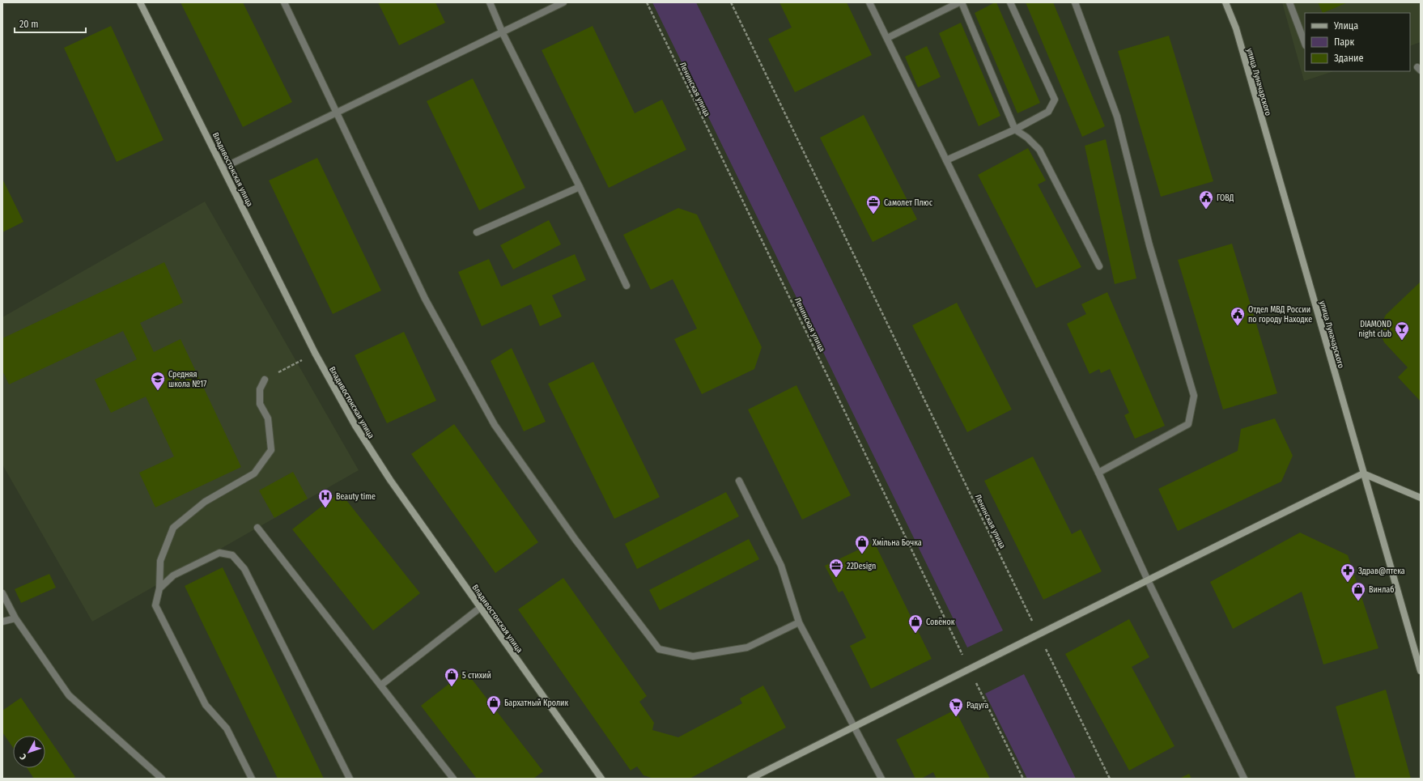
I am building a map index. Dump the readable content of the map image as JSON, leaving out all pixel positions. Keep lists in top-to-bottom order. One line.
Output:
{"streets":{"main road":["улица Луначарского","Владивостокская улица"],"path":["Ленинская улица"]},"places":{"public building":["ГОВД","Отдел МВД России по городу Находке"],"office":["Самолет Плюс","22Design"],"bar":["DIAMOND night club"],"school or university":["Средняя школа №17"],"hospital":["Beauty time"],"shop":["Хмільна Бочка","Винлаб","Совёнок","5 стихий","Бархатный Кролик"],"pharmacy":["Здрав@птека"],"supermarket":["Радуга"]},"legend":["Улица","Парк","Здание"],"scale_bar":"20 m","north":"bottom left"}
